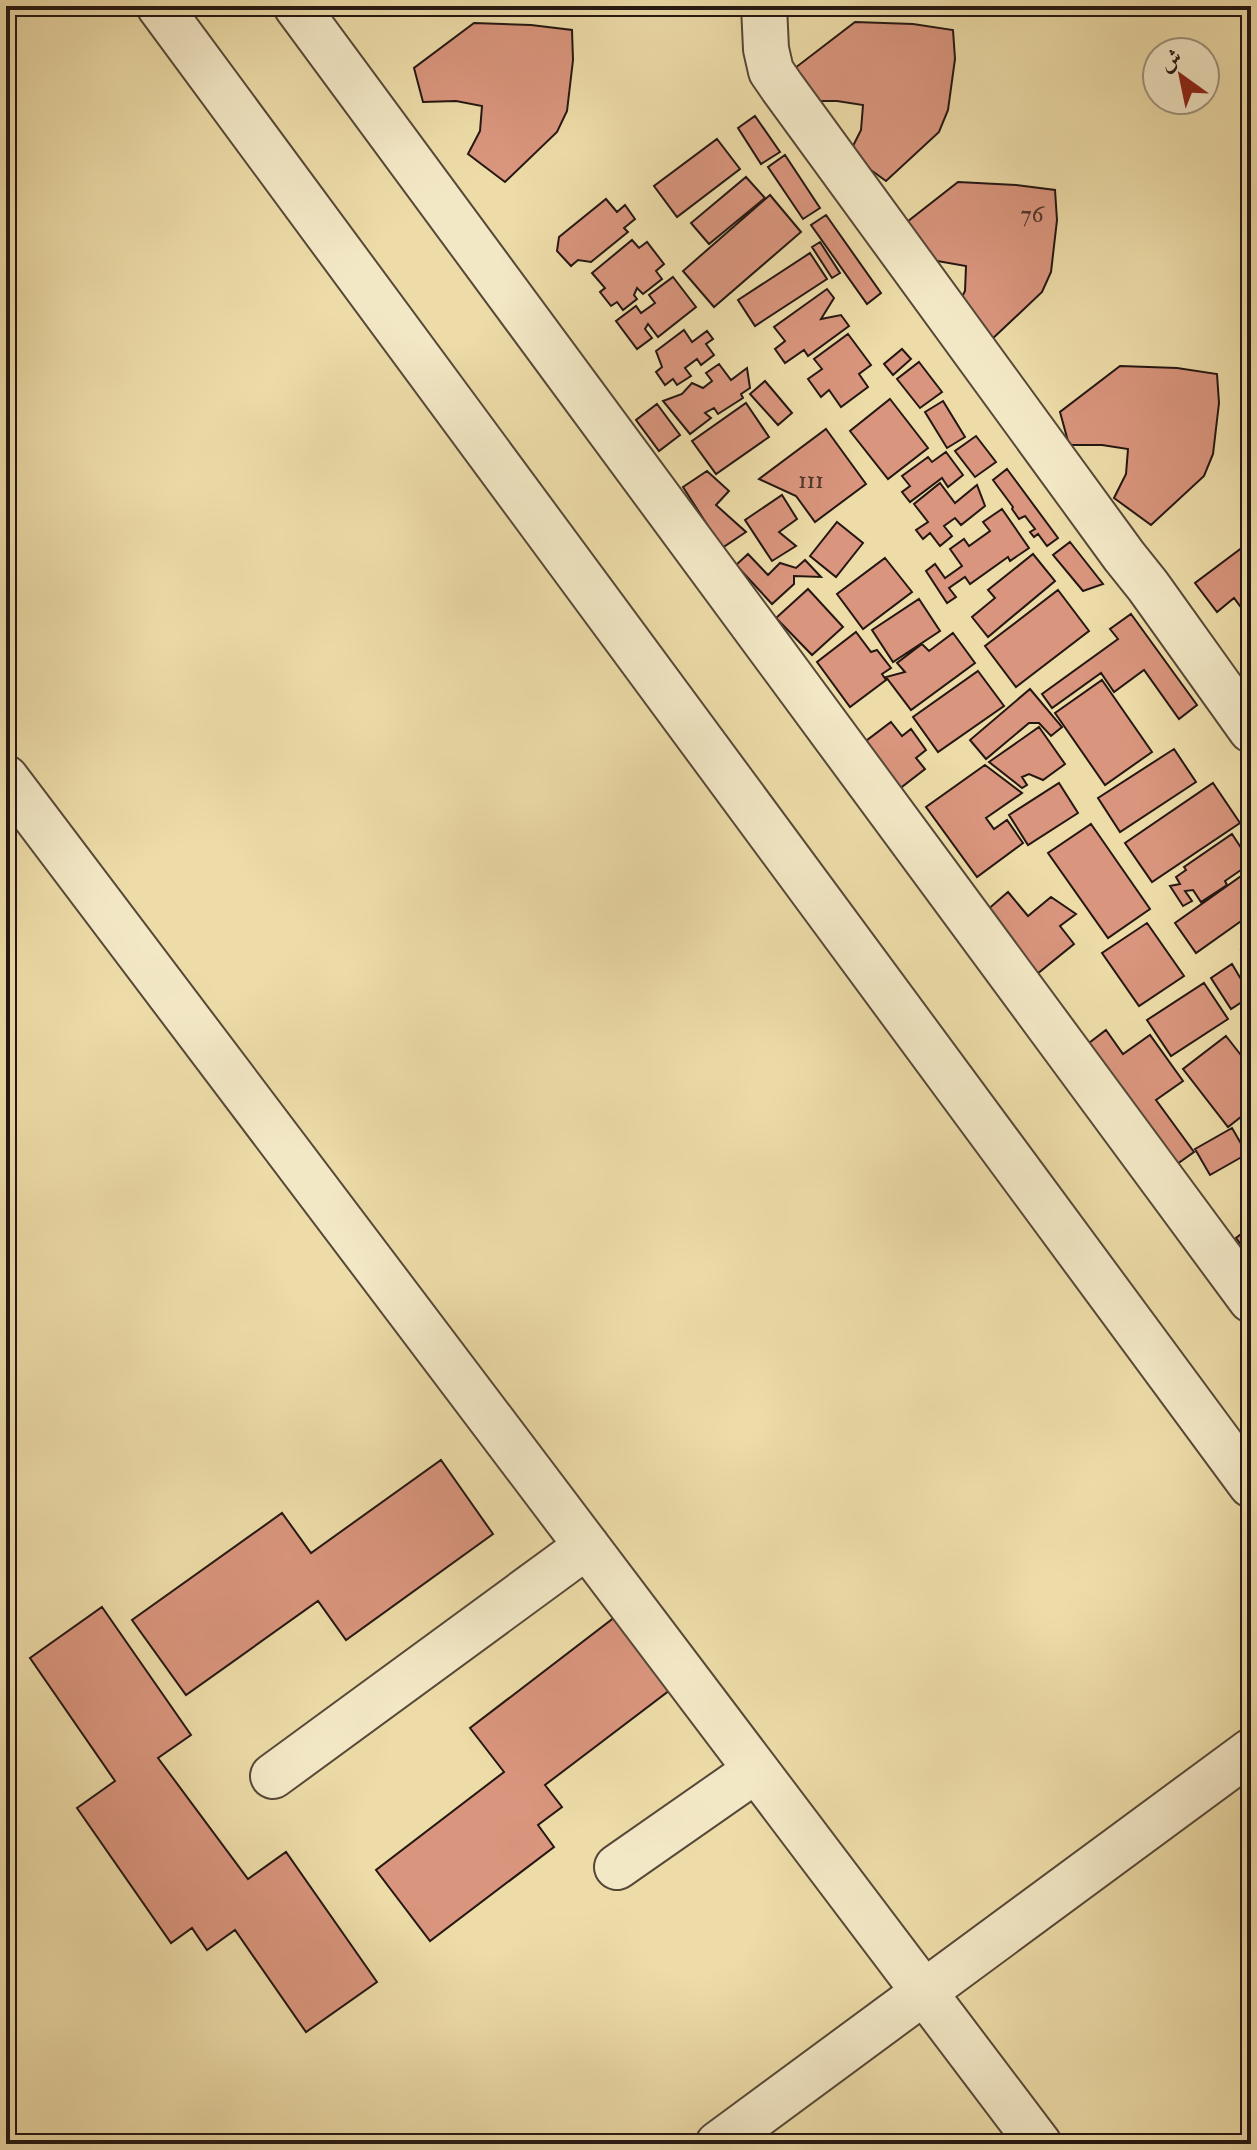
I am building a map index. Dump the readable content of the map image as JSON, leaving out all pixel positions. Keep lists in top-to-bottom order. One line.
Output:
{"house_numbers":["76","111"],"north":"top left"}
